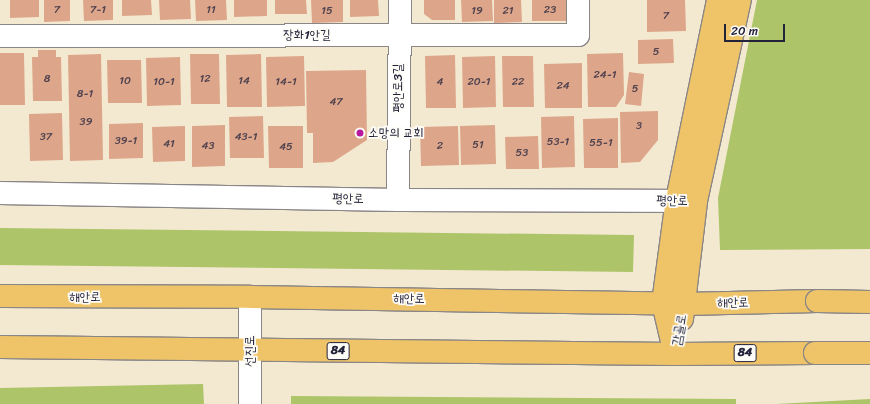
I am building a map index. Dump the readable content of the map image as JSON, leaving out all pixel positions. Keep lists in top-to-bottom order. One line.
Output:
{"streets":{"main road":["해안로","감골로","84"],"street":["장화1안길","평안로3길","평안로","선진로"]},"crossings":[["장화1안길","평안로3길"],["평안로3길","평안로"],["평안로","감골로"],["해안로","감골로"],["해안로","선진로"],["감골로","84"],["선진로","84"]],"places":["소망의 교회"],"house_numbers":["7","7-1","11","23","15","19","21","7","5","24-1","8","12","10","14","10-1","14-1","4","20-1","22","24","5","8-1","47","39","3","37","43-1","39-1","53-1","55-1","41","51","43","2","45","53"],"scale_bar":"20 m"}
